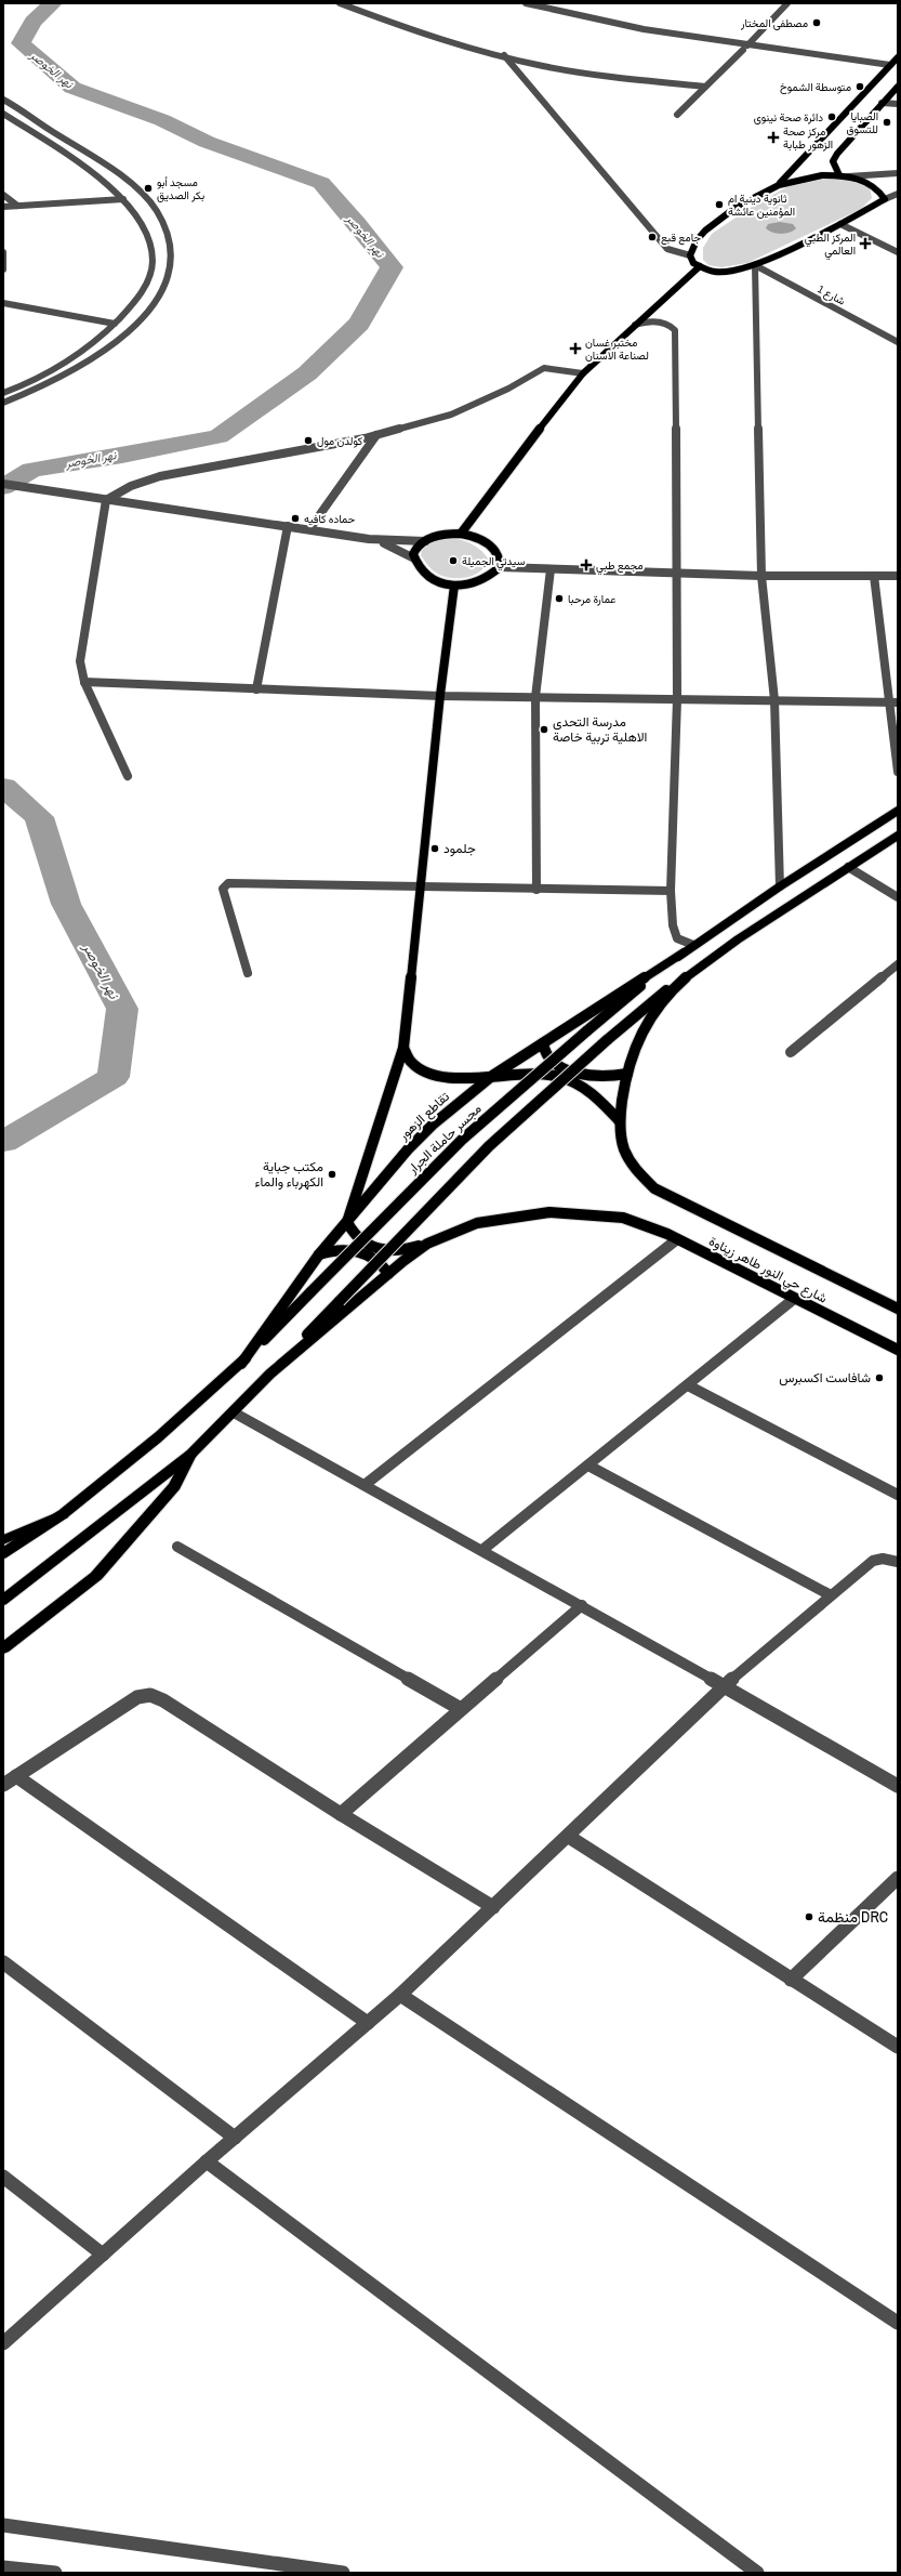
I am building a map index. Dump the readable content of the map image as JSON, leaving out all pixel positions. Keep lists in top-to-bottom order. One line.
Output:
{"streets":{"main road":["تقاطع الزهور","مجسر حاملة الجرار","شارع حي النور طاهر زيناوة"],"street":["شارع 1"]},"crossings":[["تقاطع الزهور","مجسر حاملة الجرار"]],"water":["نهر الخوصر"],"places":{"other":["مصطفى المختار","متوسطة الشموخ","دائرة صحة نينوى","الصبايا للتسوق","مسجد أبو بكر الصديق","ثانوية دينية ام المؤمنين عائشة","جامع قبع","كولدن مول","حماده كافيه","سيدتي الجميلة","عمارة مرحبا","مدرسة التحدي الاهلية تربية خاصة","جلمود","مكتب جباية الكهرباء والماء","شافاست اكسبرس","منظمة DRC"],"health":["مركز صحة الزهور طبابة","المركز الطبي العالمي","مختبر غسان لصناعة الاسنان","مجمع طبي"]}}
